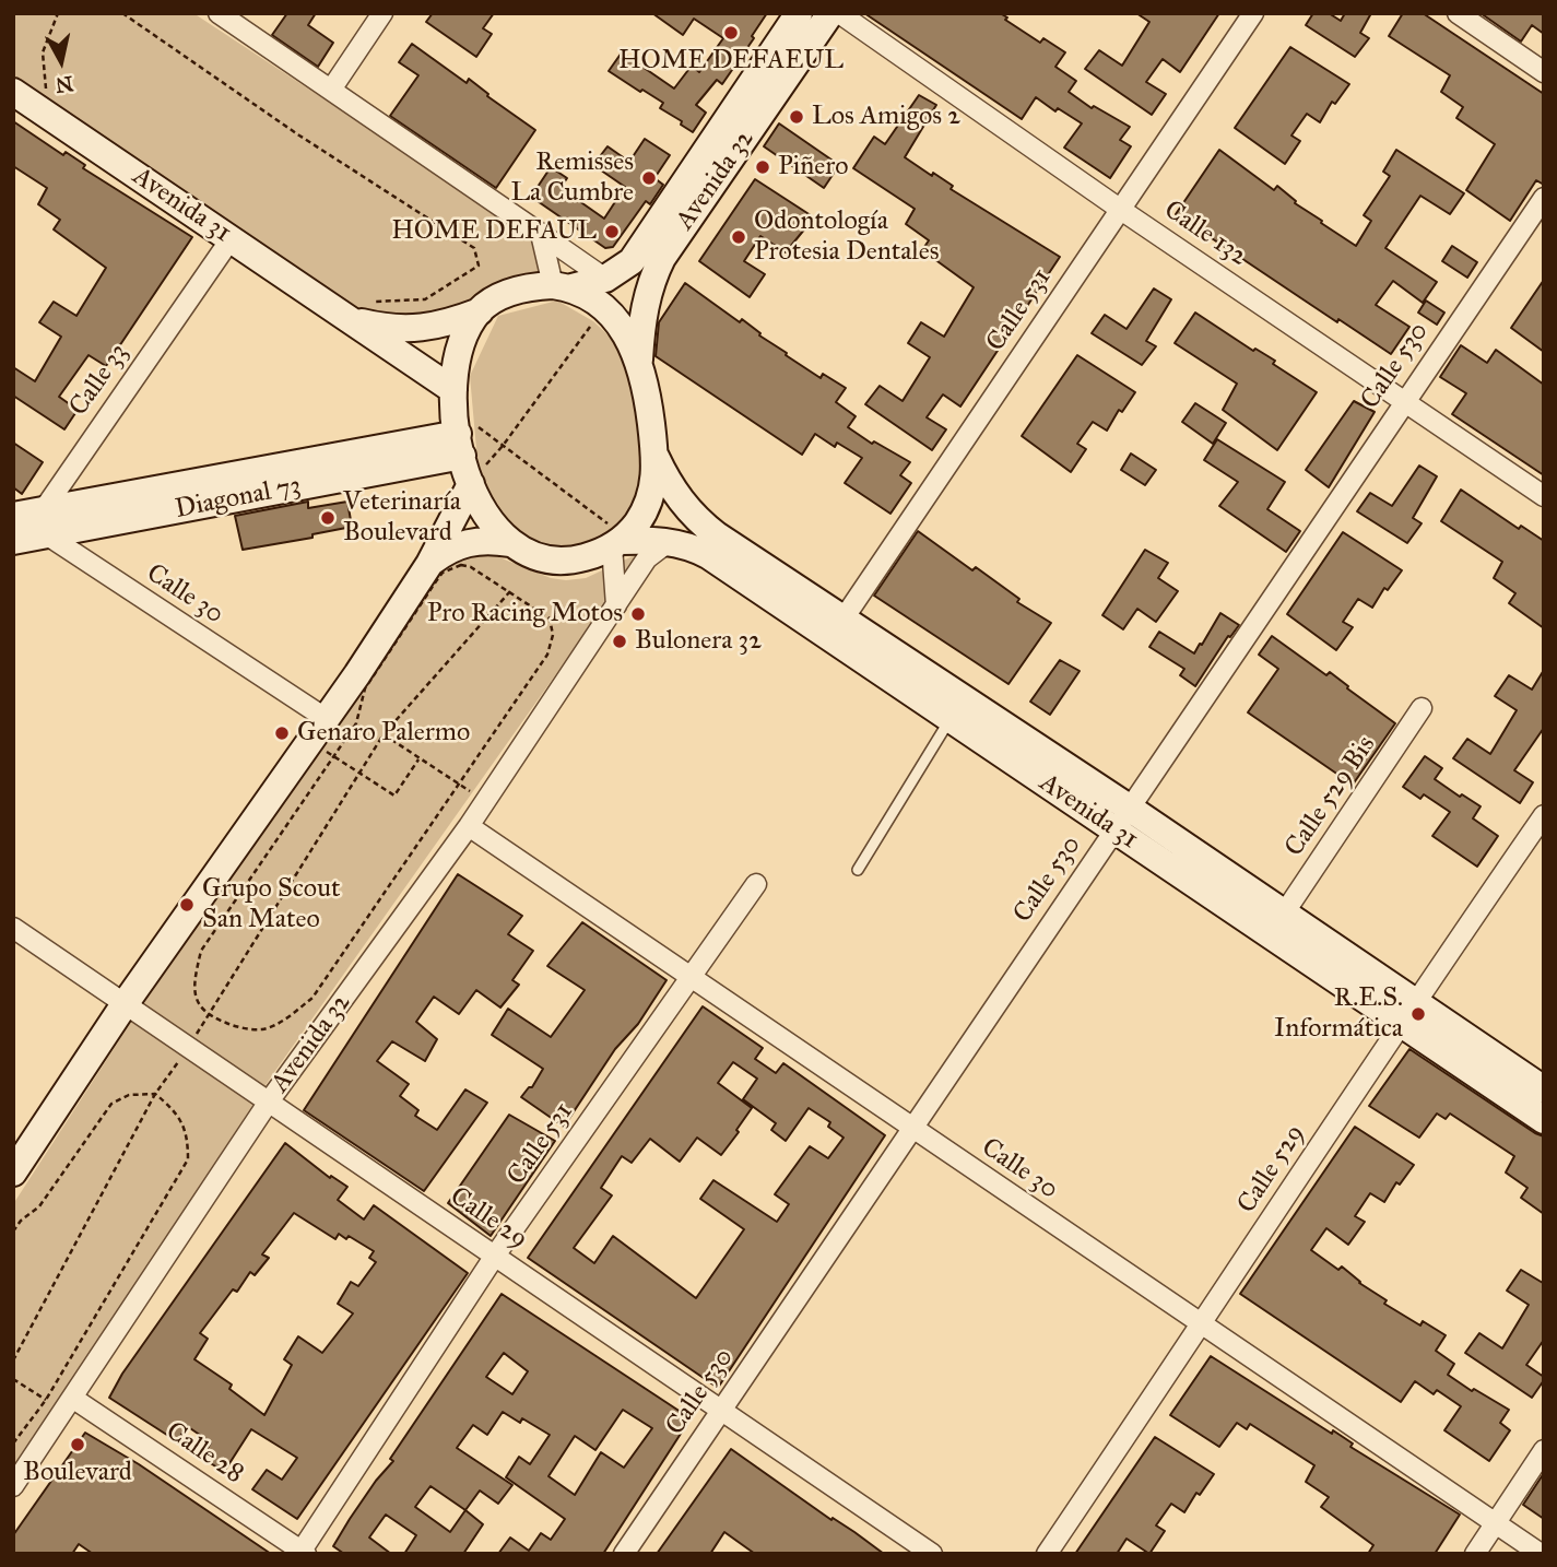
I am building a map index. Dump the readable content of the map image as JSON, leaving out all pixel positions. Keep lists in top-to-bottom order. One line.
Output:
{"streets":{"main road":["Avenida 32","Avenida 31","Diagonal 73"],"street":["Calle 132","Calle 531","Calle 530","Calle 33","Calle 30","Calle 529 Bis","Calle 529","Calle 29","Calle 28"]},"crossings":[["Avenida 32","Avenida 31"],["Avenida 32","Calle 30"],["Avenida 32","Calle 29"],["Avenida 32","Calle 28"],["Avenida 31","Calle 531"],["Avenida 31","Calle 530"],["Avenida 31","Calle 33"],["Avenida 31","Calle 529 Bis"],["Avenida 31","Calle 529"],["Calle 132","Calle 531"],["Calle 132","Calle 530"],["Calle 531","Calle 30"],["Calle 531","Calle 29"],["Calle 531","Calle 28"],["Calle 530","Calle 30"],["Calle 530","Calle 29"],["Calle 33","Diagonal 73"],["Calle 33","Calle 30"],["Diagonal 73","Calle 30"],["Calle 30","Calle 529"]],"places":["HOME DEFAEUL","Los Amigos 2","Piñero","Remisses La Cumbre","HOME DEFAUL","Odontología Protesia Dentales","Veterinaría Boulevard","Pro Racing Motos","Bulonera 32","Genaro Palermo","Grupo Scout San Mateo","R.E.S. Informática","Boulevard"],"north":"bottom"}
